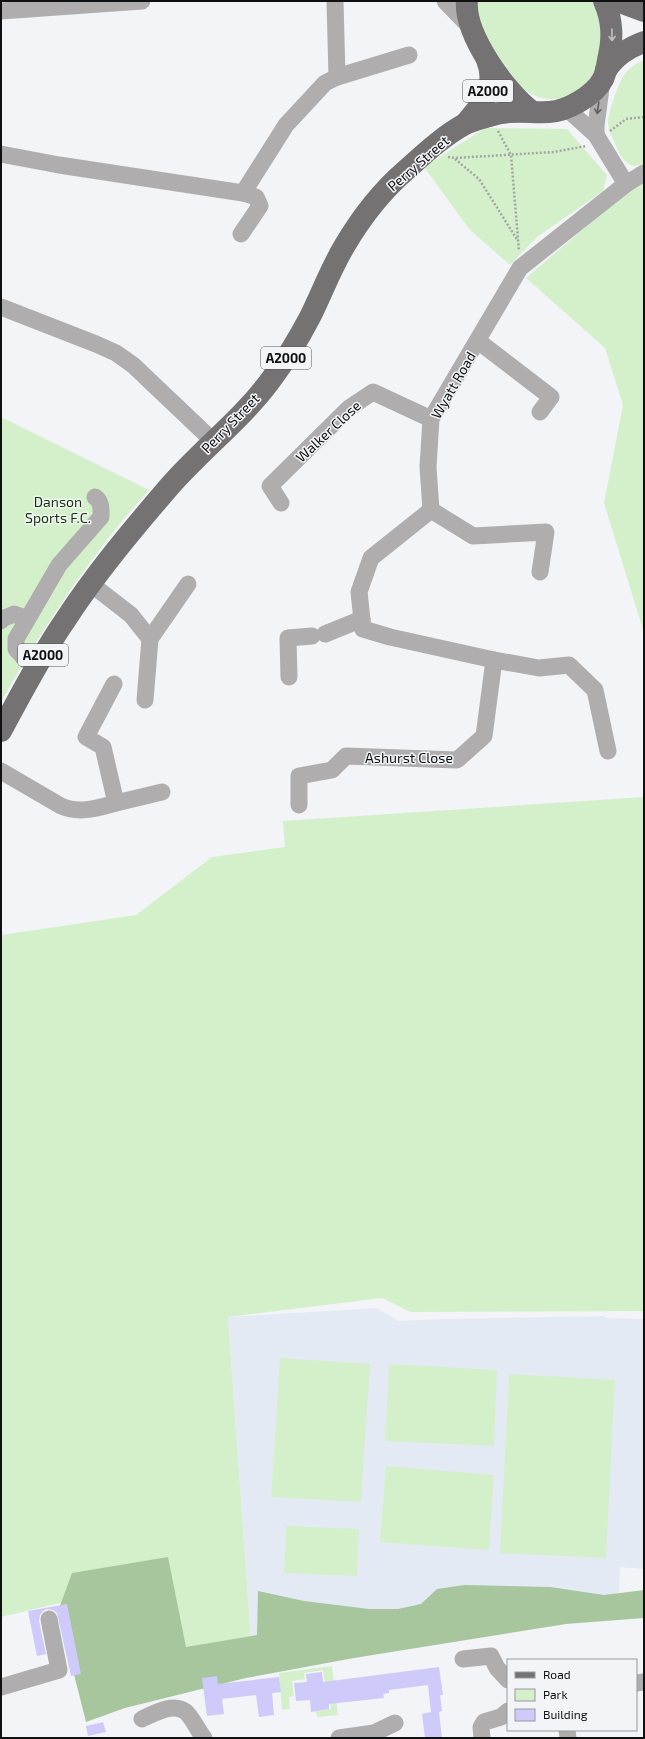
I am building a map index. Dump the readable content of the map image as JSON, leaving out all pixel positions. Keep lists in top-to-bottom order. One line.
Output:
{"streets":{"main road":["A2000","Perry Street"],"street":["Wyatt Road","Walker Close","Ashurst Close"]},"crossings":[["Wyatt Road","Walker Close"]],"parks":["Danson Sports F.C."],"legend":["Road","Park","Building"]}
